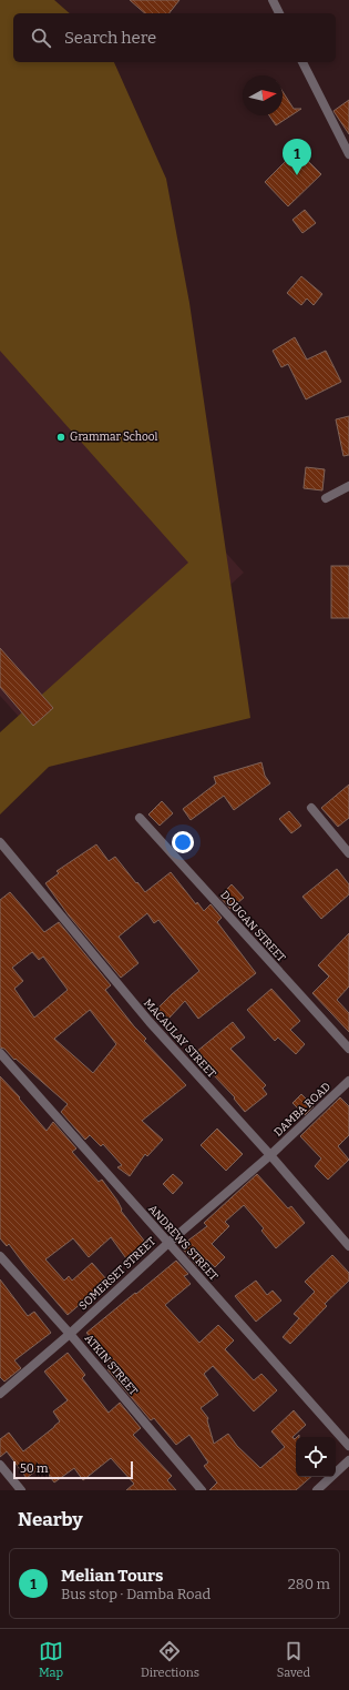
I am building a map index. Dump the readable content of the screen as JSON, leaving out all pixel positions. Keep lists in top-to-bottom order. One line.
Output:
{"streets":{"street":["DOUGAN STREET","MACAULAY STREET","DAMBA ROAD","ANDREWS STREET","SOMERSET STREET","ATKIN STREET"]},"crossings":[["MACAULAY STREET","DAMBA ROAD"],["MACAULAY STREET","SOMERSET STREET"],["DAMBA ROAD","SOMERSET STREET"],["ANDREWS STREET","SOMERSET STREET"],["SOMERSET STREET","ATKIN STREET"]],"places":["Grammar School"],"scale_bar":"50 m","north":"right","page":{"search":"Search here","pins":"1","scale":"50 m","heading":"Nearby","list":[{"mark":"1","name":"Melian Tours","note":"Bus stop · Damba Road","value":"280 m"}],"nav":["Map","Directions","Saved"]}}
